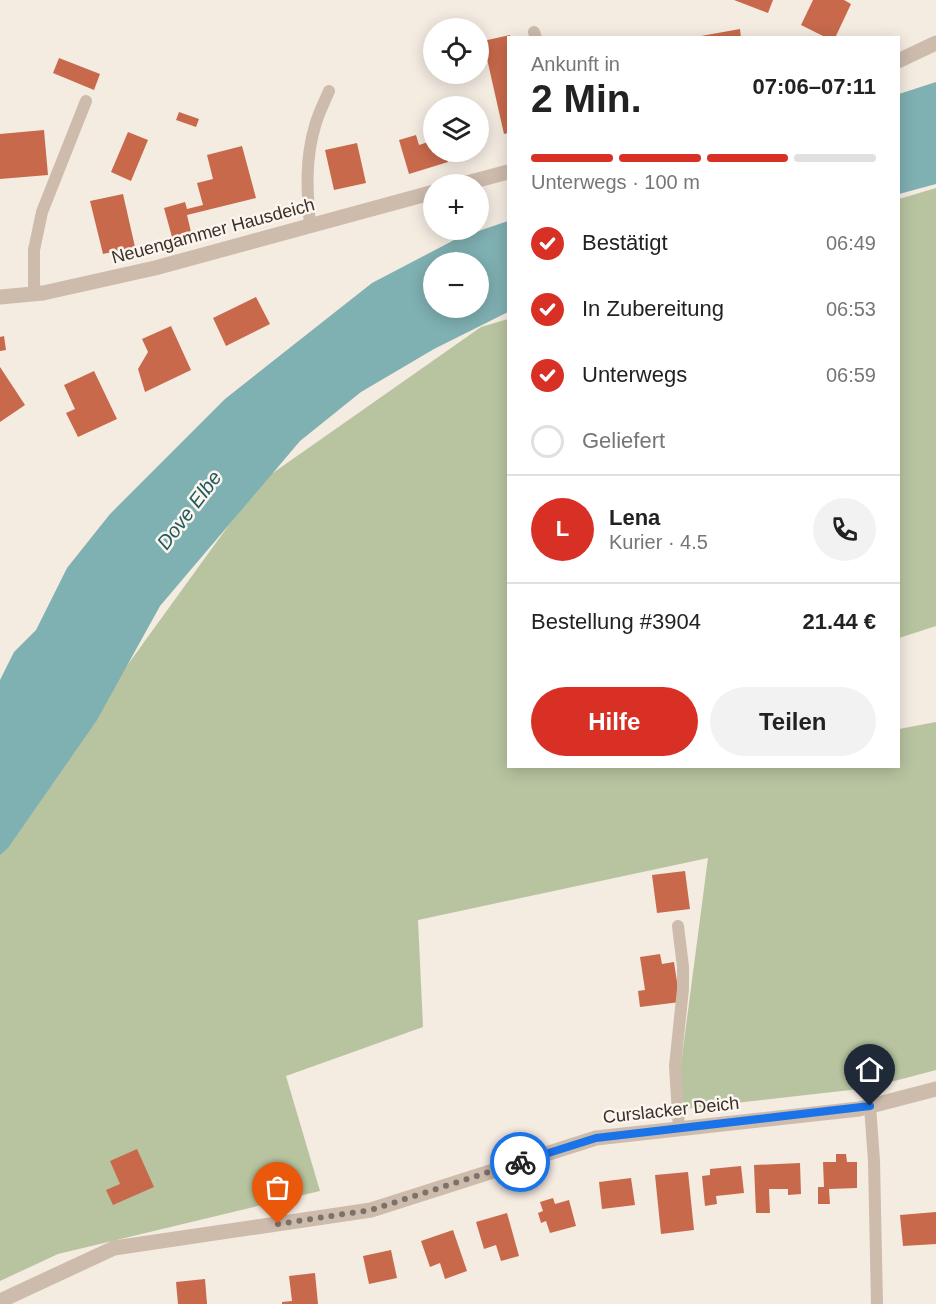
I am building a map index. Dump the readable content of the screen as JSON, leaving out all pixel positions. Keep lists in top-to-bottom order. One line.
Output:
{"streets":{"street":["Neuengammer Hausdeich","Curslacker Deich"]},"water":["Dove Elbe"],"page":{"map_buttons":["+","−"],"heading":["2 Min.","Ankunft in","07:06–07:11"],"panel":["Lena","Kurier · 4.5","Bestellung #3904","21.44 €"],"bar":"Unterwegs · 100 m","list":[["Bestätigt","06:49"],["In Zubereitung","06:53"],["Unterwegs","06:59"],"Geliefert"],"round":"L","buttons":["Hilfe","Teilen"]}}
